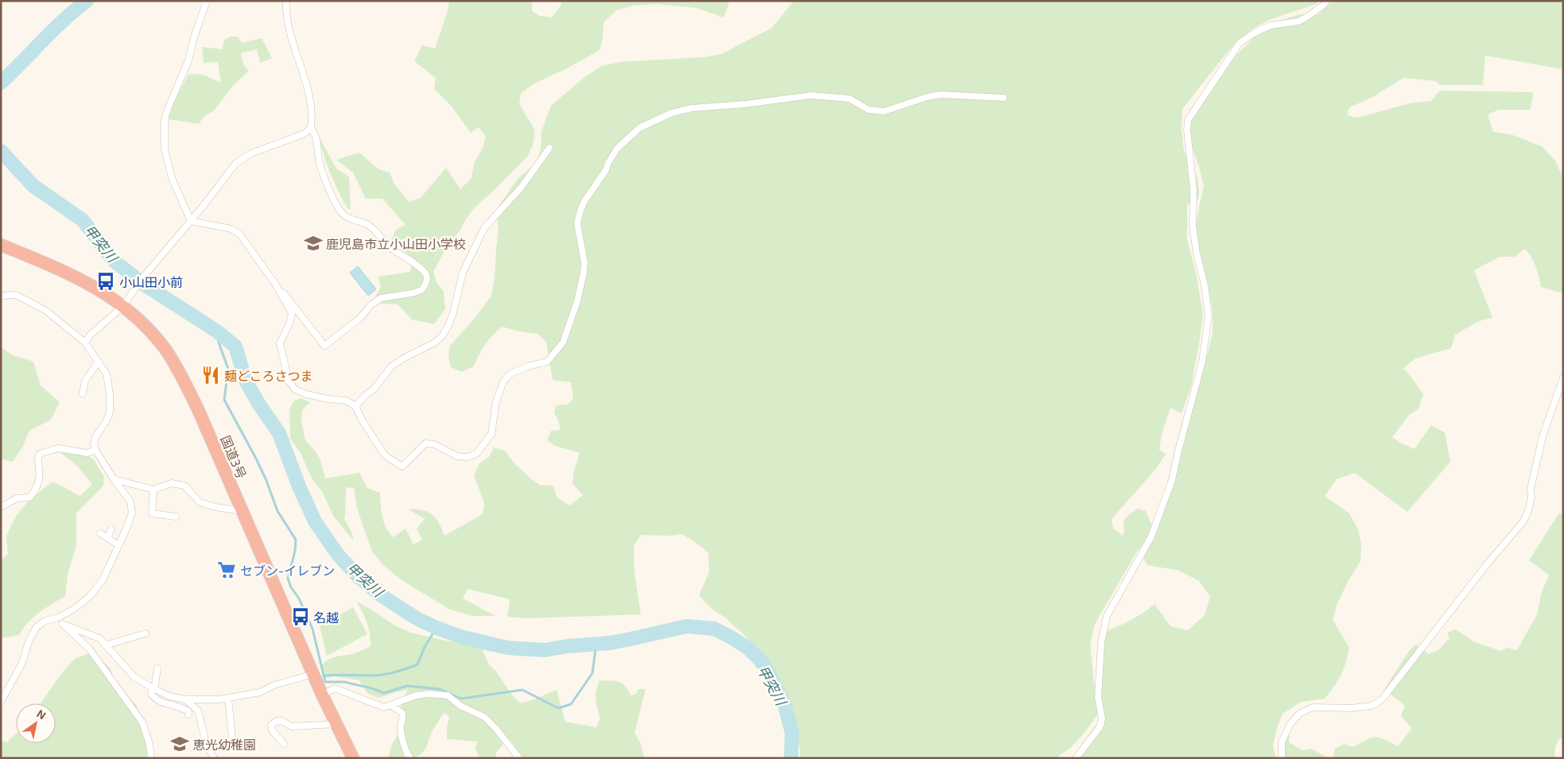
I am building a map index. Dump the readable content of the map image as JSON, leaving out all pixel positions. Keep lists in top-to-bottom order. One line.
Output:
{"streets":{"highway":["国道3号"]},"water":["甲突川"],"places":{"school or university":["鹿児島市立小山田小学校","恵光幼稚園"],"bus stop":["小山田小前","名越"],"restaurant":["麺どころさつま"],"supermarket":["セブン-イレブン"]},"north":"top right"}
